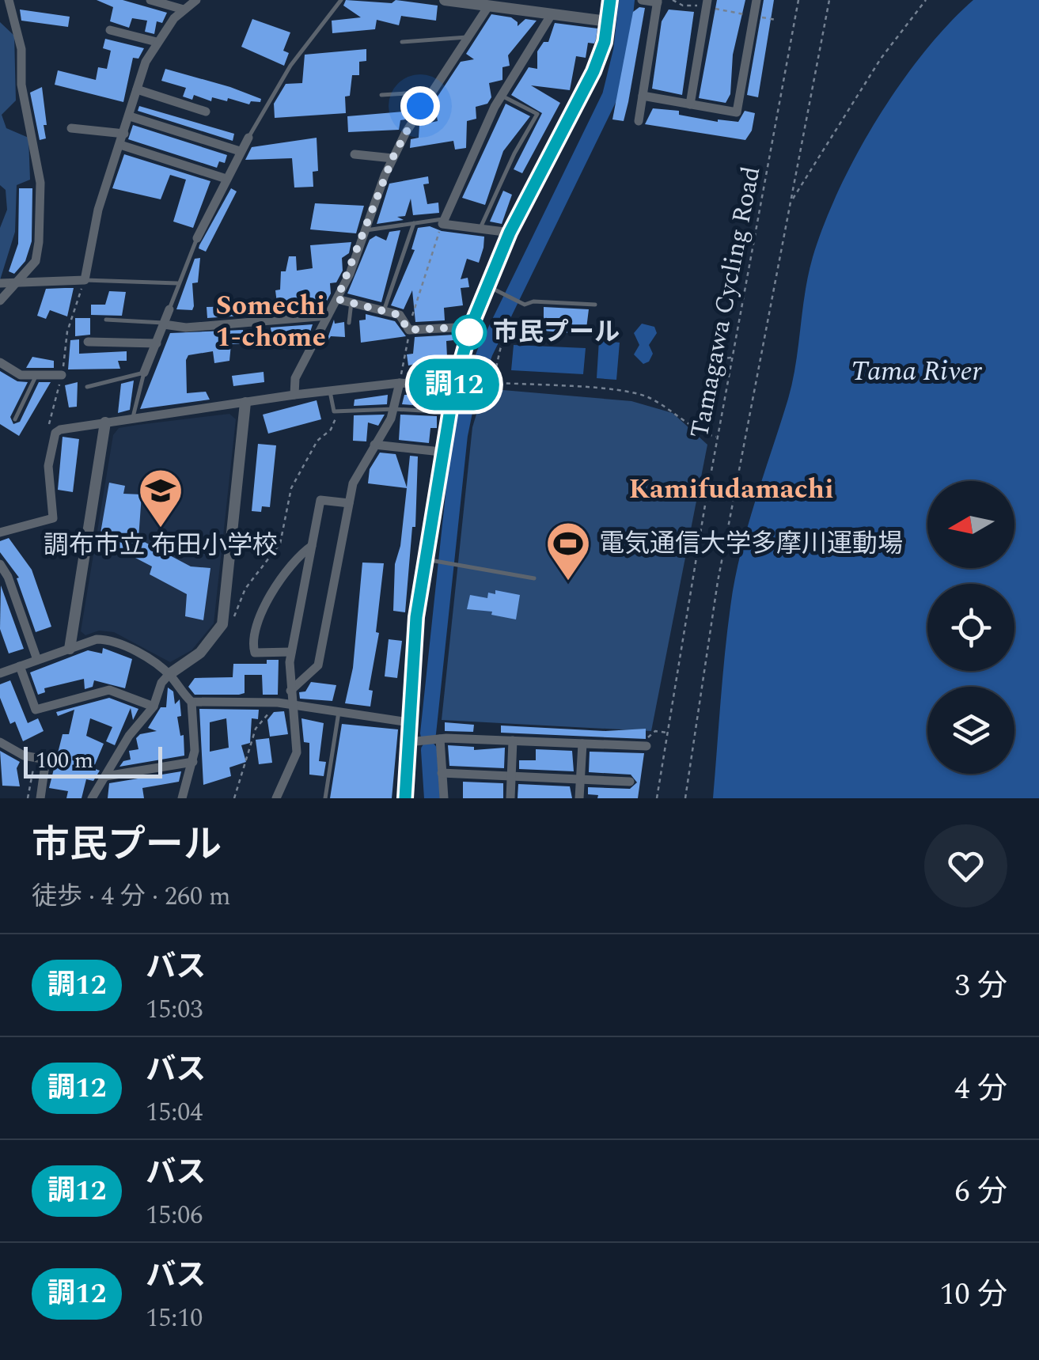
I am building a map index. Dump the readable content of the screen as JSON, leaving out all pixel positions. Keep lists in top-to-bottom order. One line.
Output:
{"streets":{"path":["Tamagawa Cycling Road"]},"districts":["Somechi 1-chome","Kamifudamachi"],"water":["Tama River"],"places":{"other":["市民プール"],"school or university":["調布市立 布田小学校"],"sports":["電気通信大学多摩川運動場"]},"lines":["bus line 調12"],"scale_bar":"100 m","north":"left","page":{"on_map":"調12","scale":"100 m","heading":["市民プール","徒歩 · 4 分 · 260 m"],"list":[{"mark":"調12","name":"バス","note":"15:03","value":"3 分"},{"mark":"調12","name":"バス","note":"15:04","value":"4 分"},{"mark":"調12","name":"バス","note":"15:06","value":"6 分"},{"mark":"調12","name":"バス","note":"15:10","value":"10 分"}]}}
